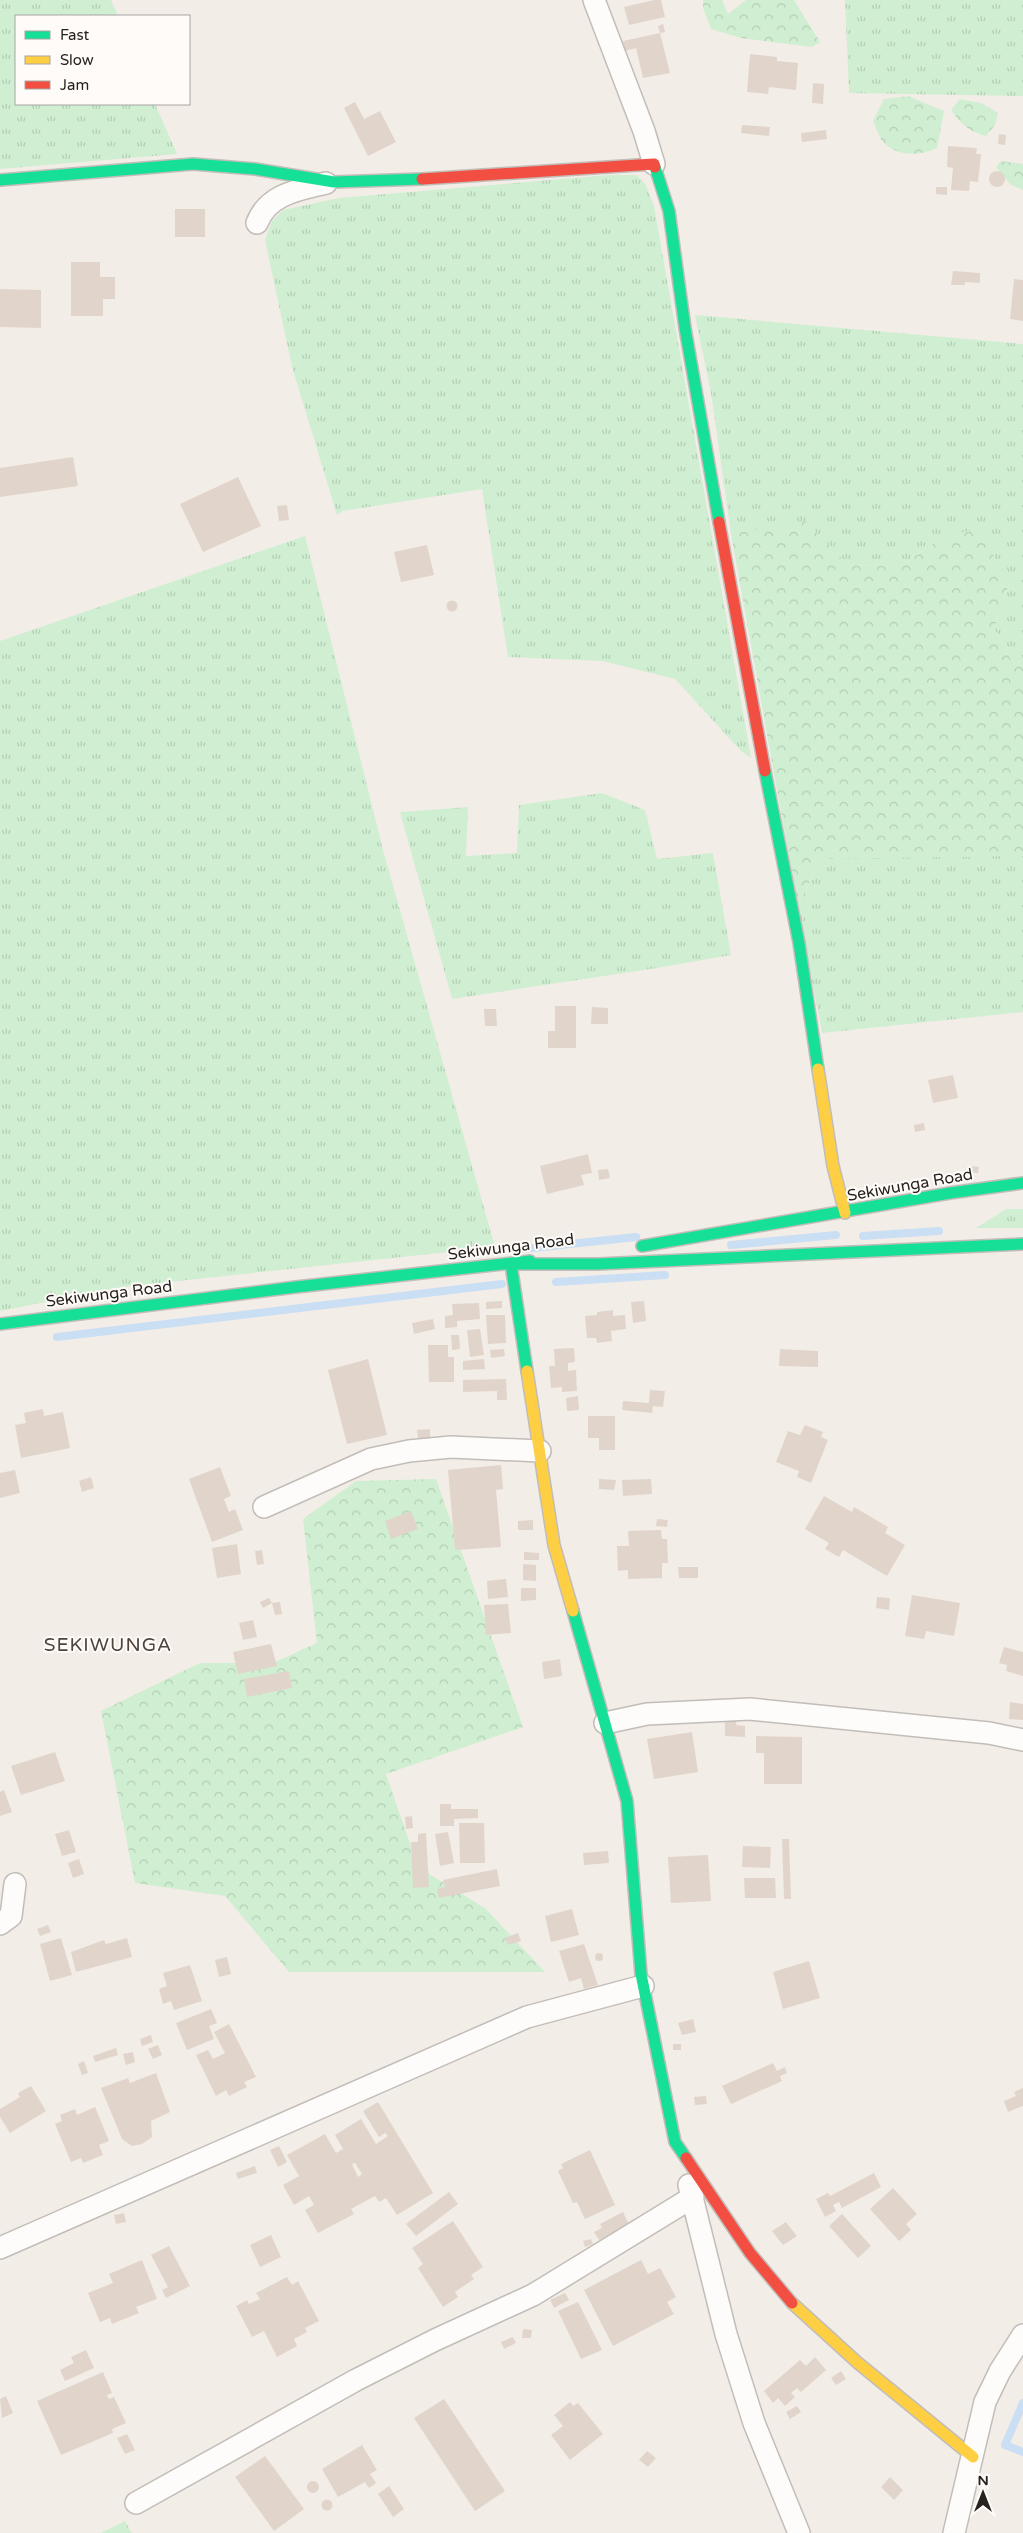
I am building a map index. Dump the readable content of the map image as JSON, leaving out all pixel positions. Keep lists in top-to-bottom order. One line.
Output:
{"streets":{"street":["Sekiwunga Road"]},"districts":["SEKIWUNGA"],"legend":["Fast","Slow","Jam"],"north":"top"}
